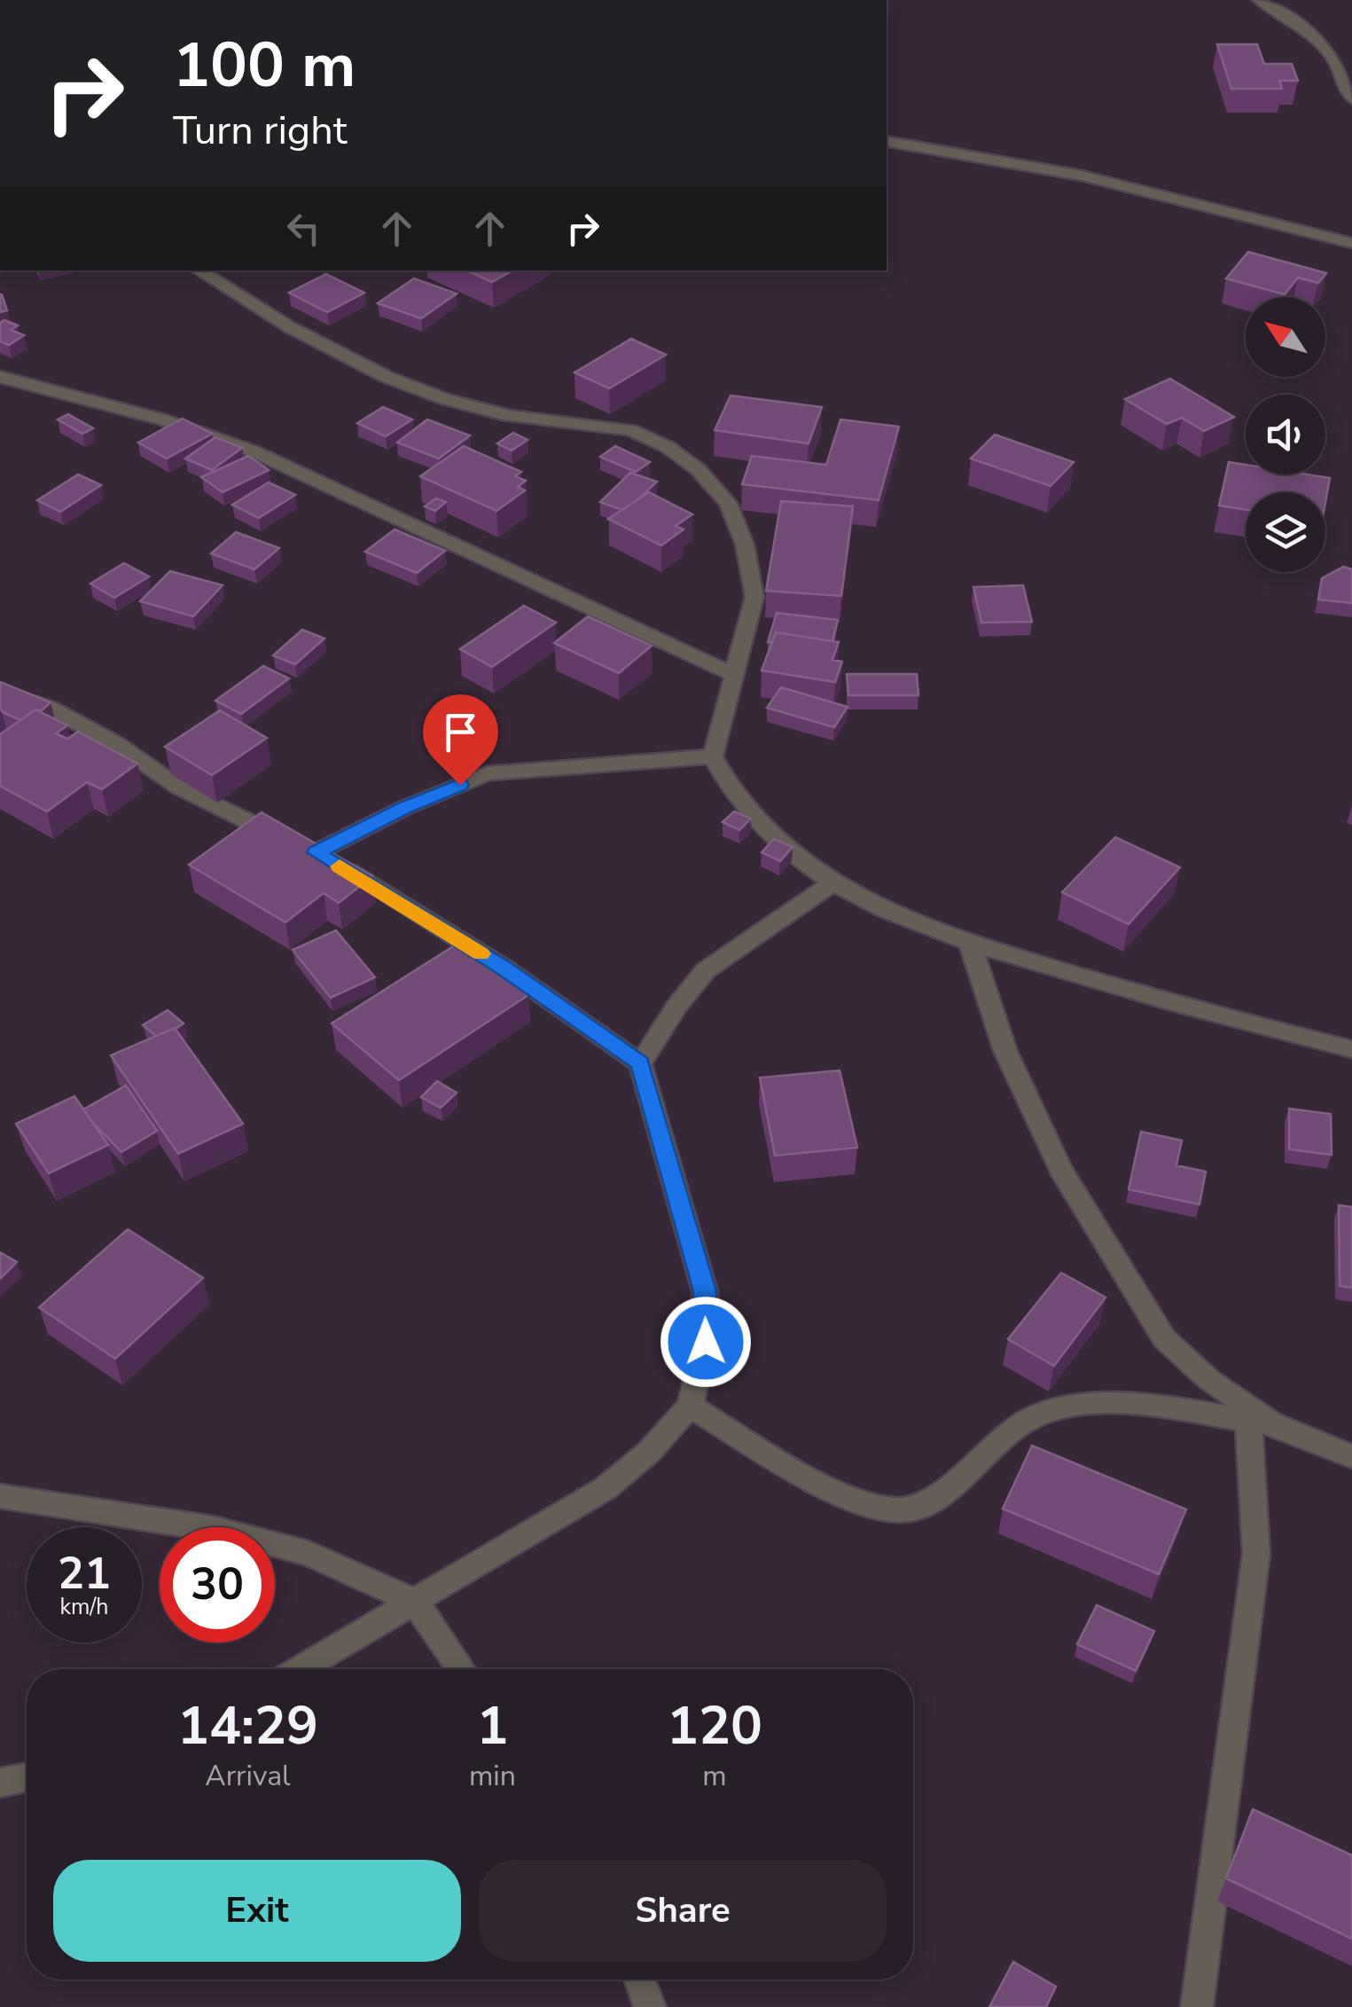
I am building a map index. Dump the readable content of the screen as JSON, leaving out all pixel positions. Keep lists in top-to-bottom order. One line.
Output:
{"north":"top left","page":{"turn":["100 m","Turn right"],"speed":"21 km/h","limit":"30","eta":["14:29","Arrival","1","min","120","m"],"buttons":["Exit","Share"]}}
